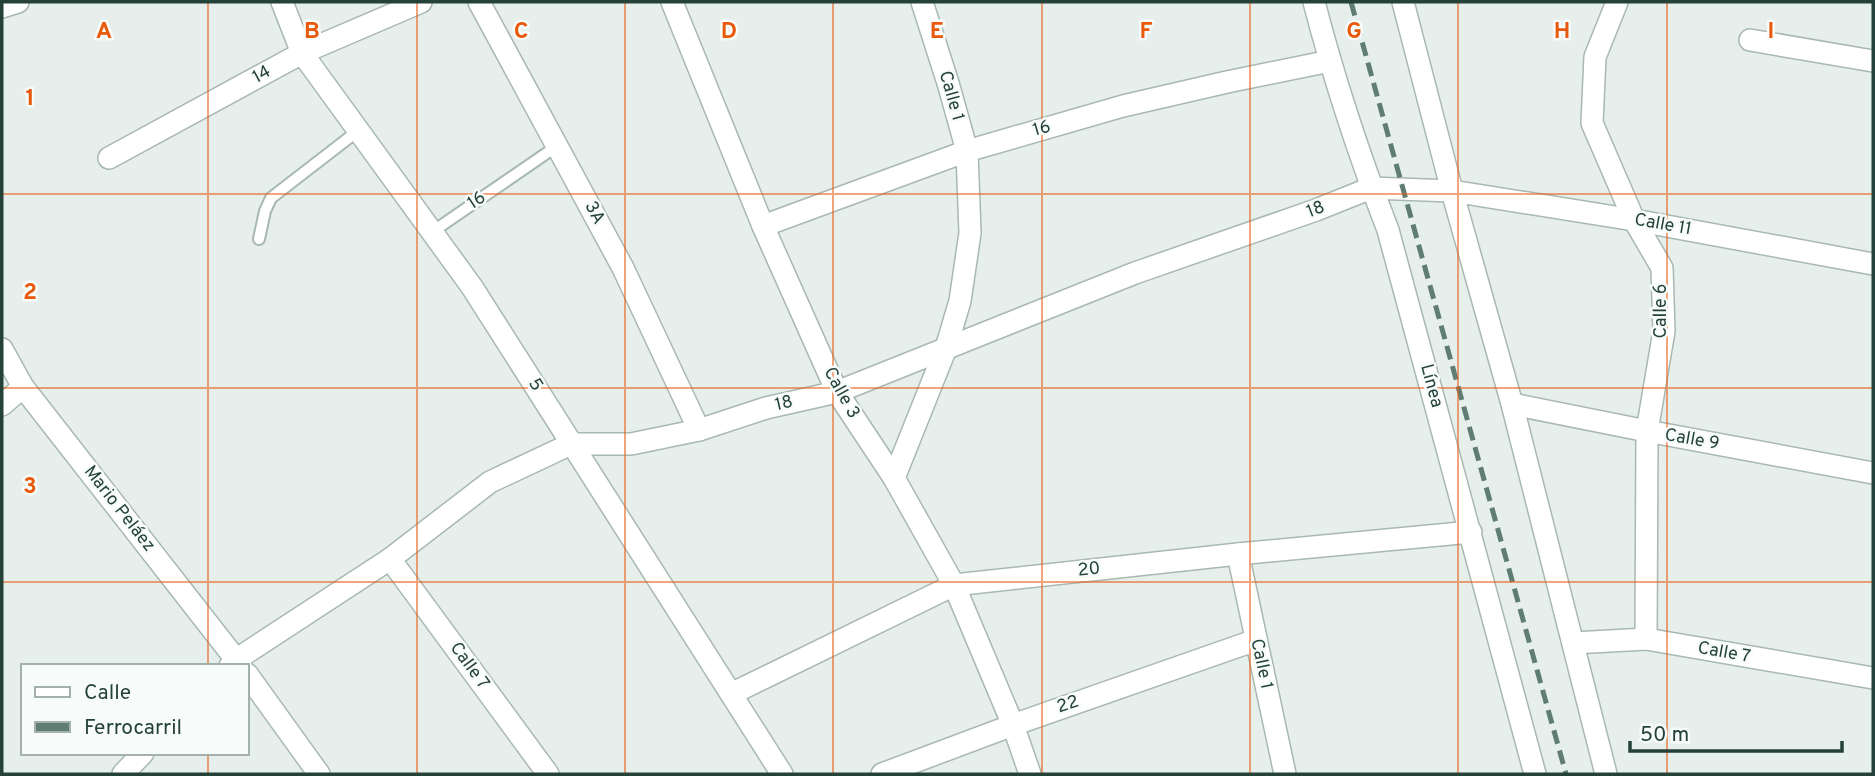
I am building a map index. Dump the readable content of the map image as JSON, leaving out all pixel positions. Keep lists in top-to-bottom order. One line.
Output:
{"streets":{"street":["14","Calle 1","16","18","3A","Calle 11","Calle 6","5","Línea","Calle 3","Calle 9","Mario Peláez","20","Calle 7","22"]},"crossings":[["14","5"],["Calle 1","16"],["Calle 1","18"],["Calle 1","Calle 3"],["Calle 1","20"],["Calle 1","22"],["16","3A"],["16","5"],["16","Línea"],["16","Calle 3"],["18","3A"],["18","Calle 11"],["18","5"],["18","Línea"],["18","Calle 3"],["18","Calle 7"],["Calle 11","Calle 6"],["Calle 11","Línea"],["Calle 6","Calle 9"],["Calle 6","Calle 7"],["5","20"],["Línea","20"],["Calle 3","20"],["Calle 3","22"]],"legend":["Calle","Ferrocarril"],"scale_bar":"50 m","grid":{"columns":["A","B","C","D","E","F","G","H","I"],"rows":["1","2","3"]}}
